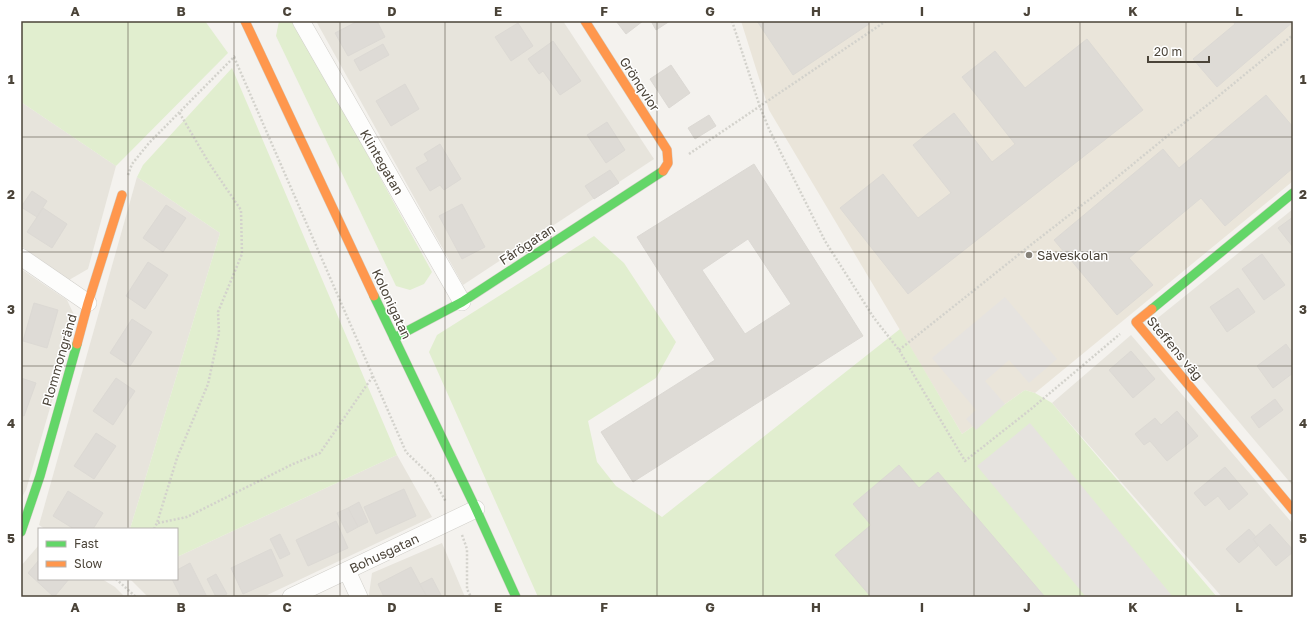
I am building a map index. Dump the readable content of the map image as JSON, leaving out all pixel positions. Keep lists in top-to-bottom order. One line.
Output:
{"streets":{"street":["Grönqvior","Klintegatan","Fårögatan","Kolonigatan","Steffens väg","Plommongränd","Bohusgatan"]},"crossings":[["Grönqvior","Fårögatan"],["Klintegatan","Fårögatan"],["Fårögatan","Kolonigatan"],["Kolonigatan","Bohusgatan"]],"places":["Säveskolan"],"legend":["Fast","Slow"],"scale_bar":"20 m","grid":{"columns":["A","B","C","D","E","F","G","H","I","J","K","L"],"rows":["1","2","3","4","5"]}}
